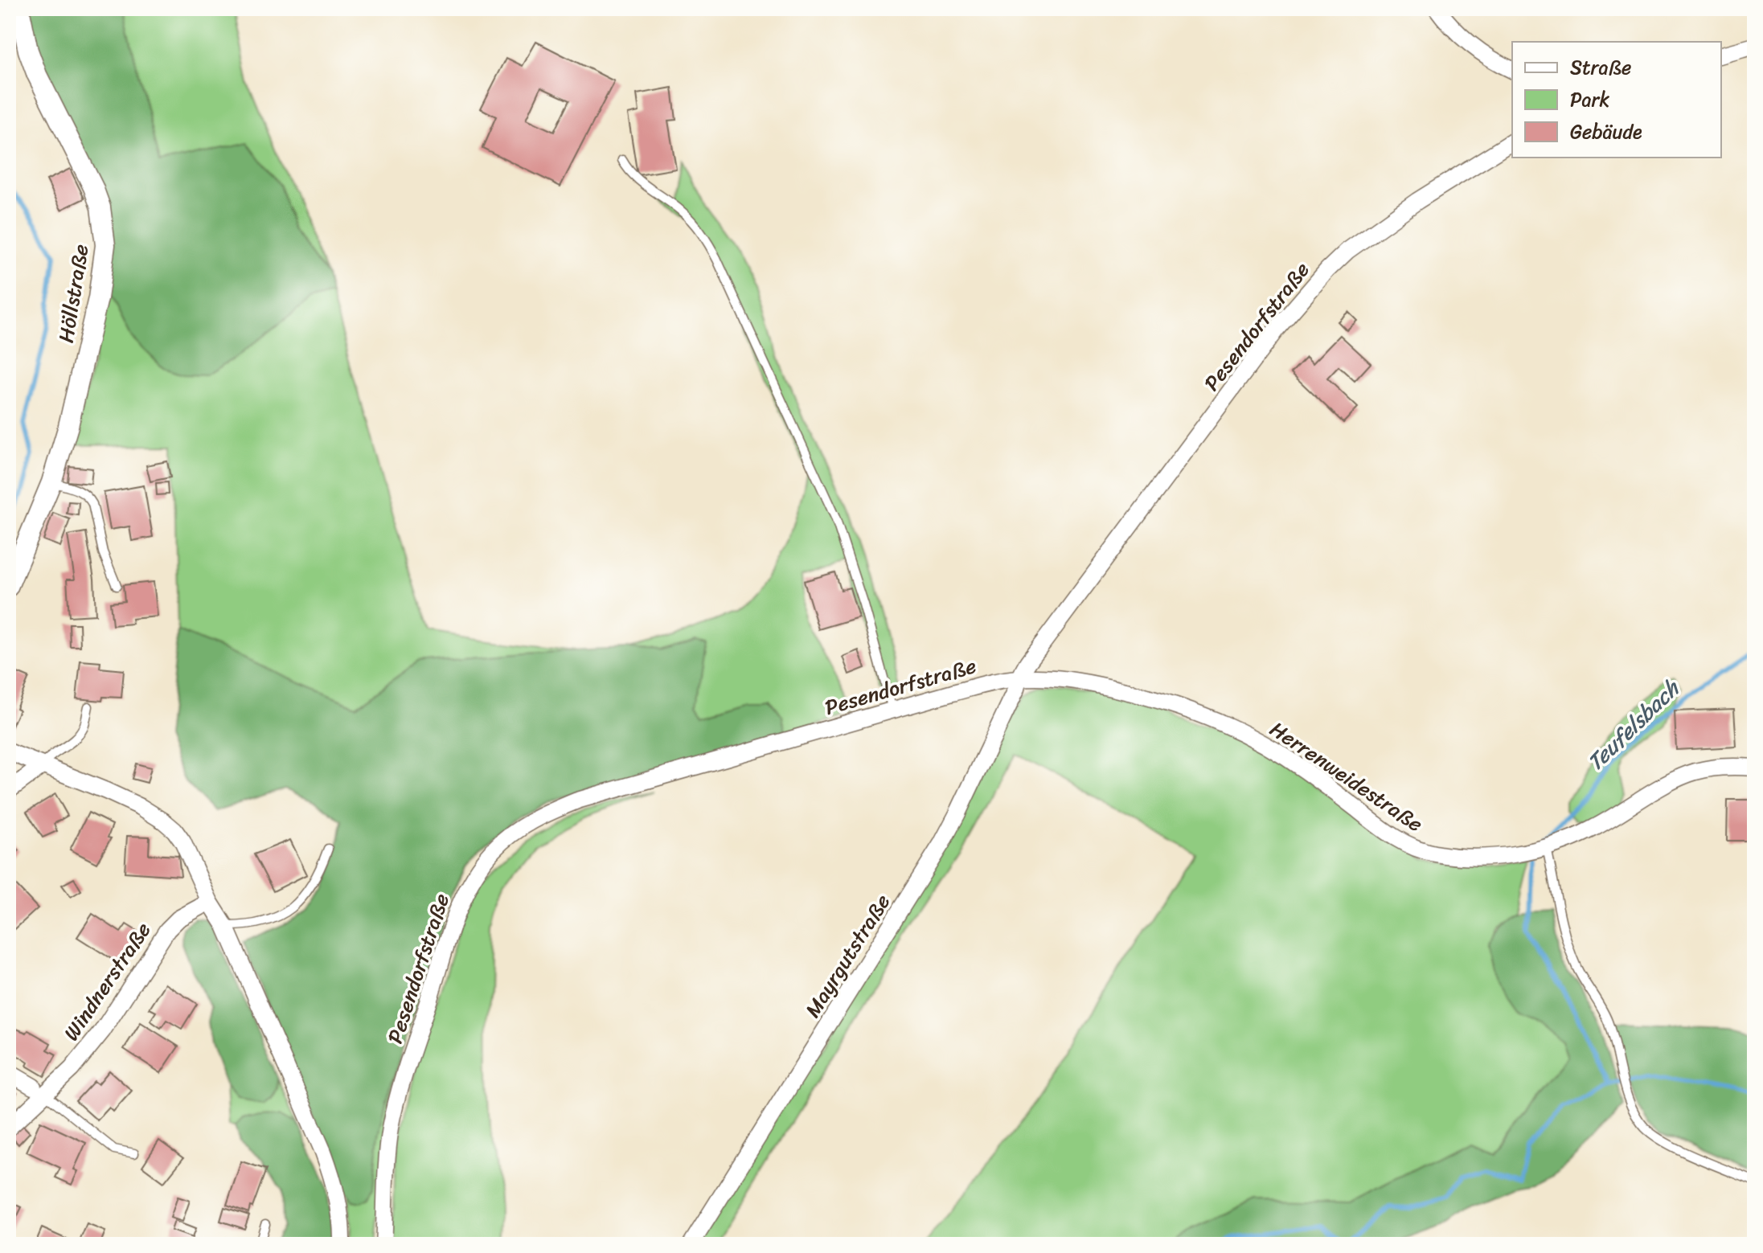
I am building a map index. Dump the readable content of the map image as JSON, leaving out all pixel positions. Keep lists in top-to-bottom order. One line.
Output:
{"streets":{"street":["Höllstraße","Pesendorfstraße","Herrenweidestraße","Mayrgutstraße","Windnerstraße"]},"crossings":[["Pesendorfstraße","Herrenweidestraße"],["Pesendorfstraße","Mayrgutstraße"],["Herrenweidestraße","Mayrgutstraße"]],"water":["Teufelsbach"],"legend":["Straße","Park","Gebäude"]}
